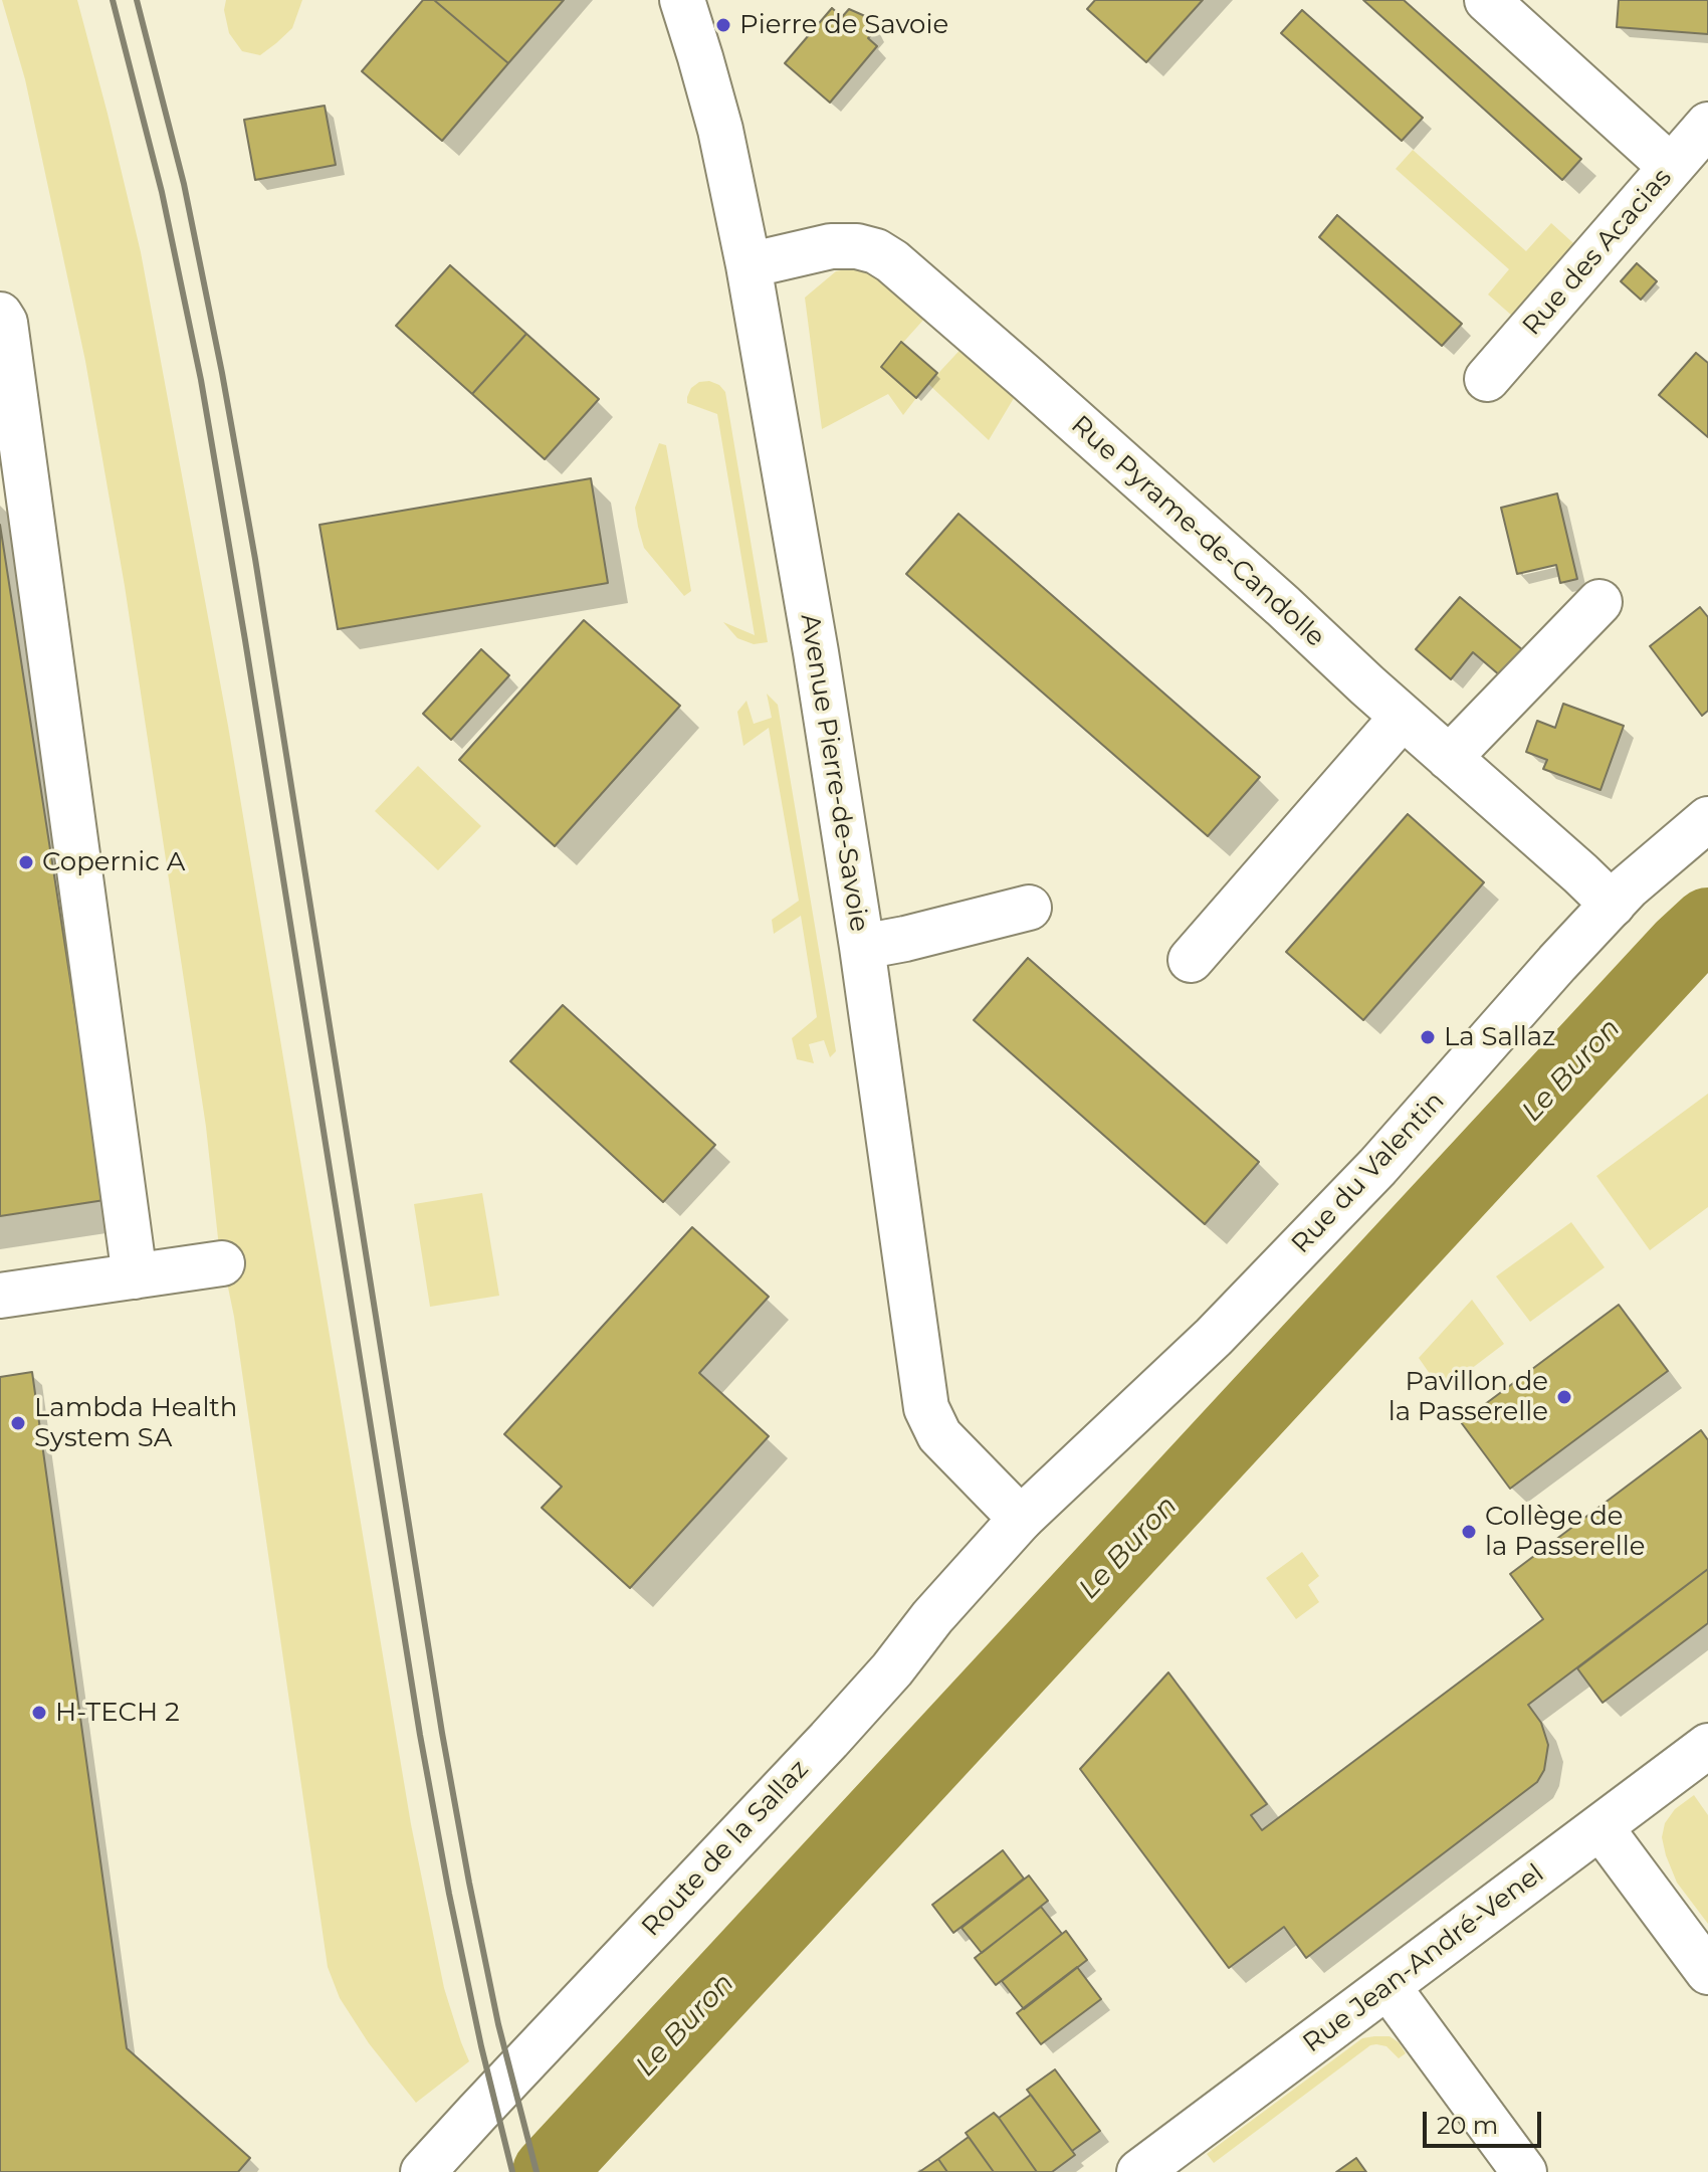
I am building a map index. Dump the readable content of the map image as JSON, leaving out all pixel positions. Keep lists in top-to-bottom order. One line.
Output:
{"streets":{"street":["Rue des Acacias","Rue Pyrame-de-Candolle","Avenue Pierre-de-Savoie","Rue du Valentin","Route de la Sallaz","Rue Jean-André-Venel"]},"crossings":[["Rue Pyrame-de-Candolle","Avenue Pierre-de-Savoie"],["Rue Pyrame-de-Candolle","Rue du Valentin"],["Avenue Pierre-de-Savoie","Rue du Valentin"],["Avenue Pierre-de-Savoie","Route de la Sallaz"],["Rue du Valentin","Route de la Sallaz"]],"water":["Le Buron"],"places":["Pierre de Savoie","Copernic A","La Sallaz","Pavillon de la Passerelle","Lambda Health System SA","Collège de la Passerelle","H-TECH 2"],"scale_bar":"20 m"}
